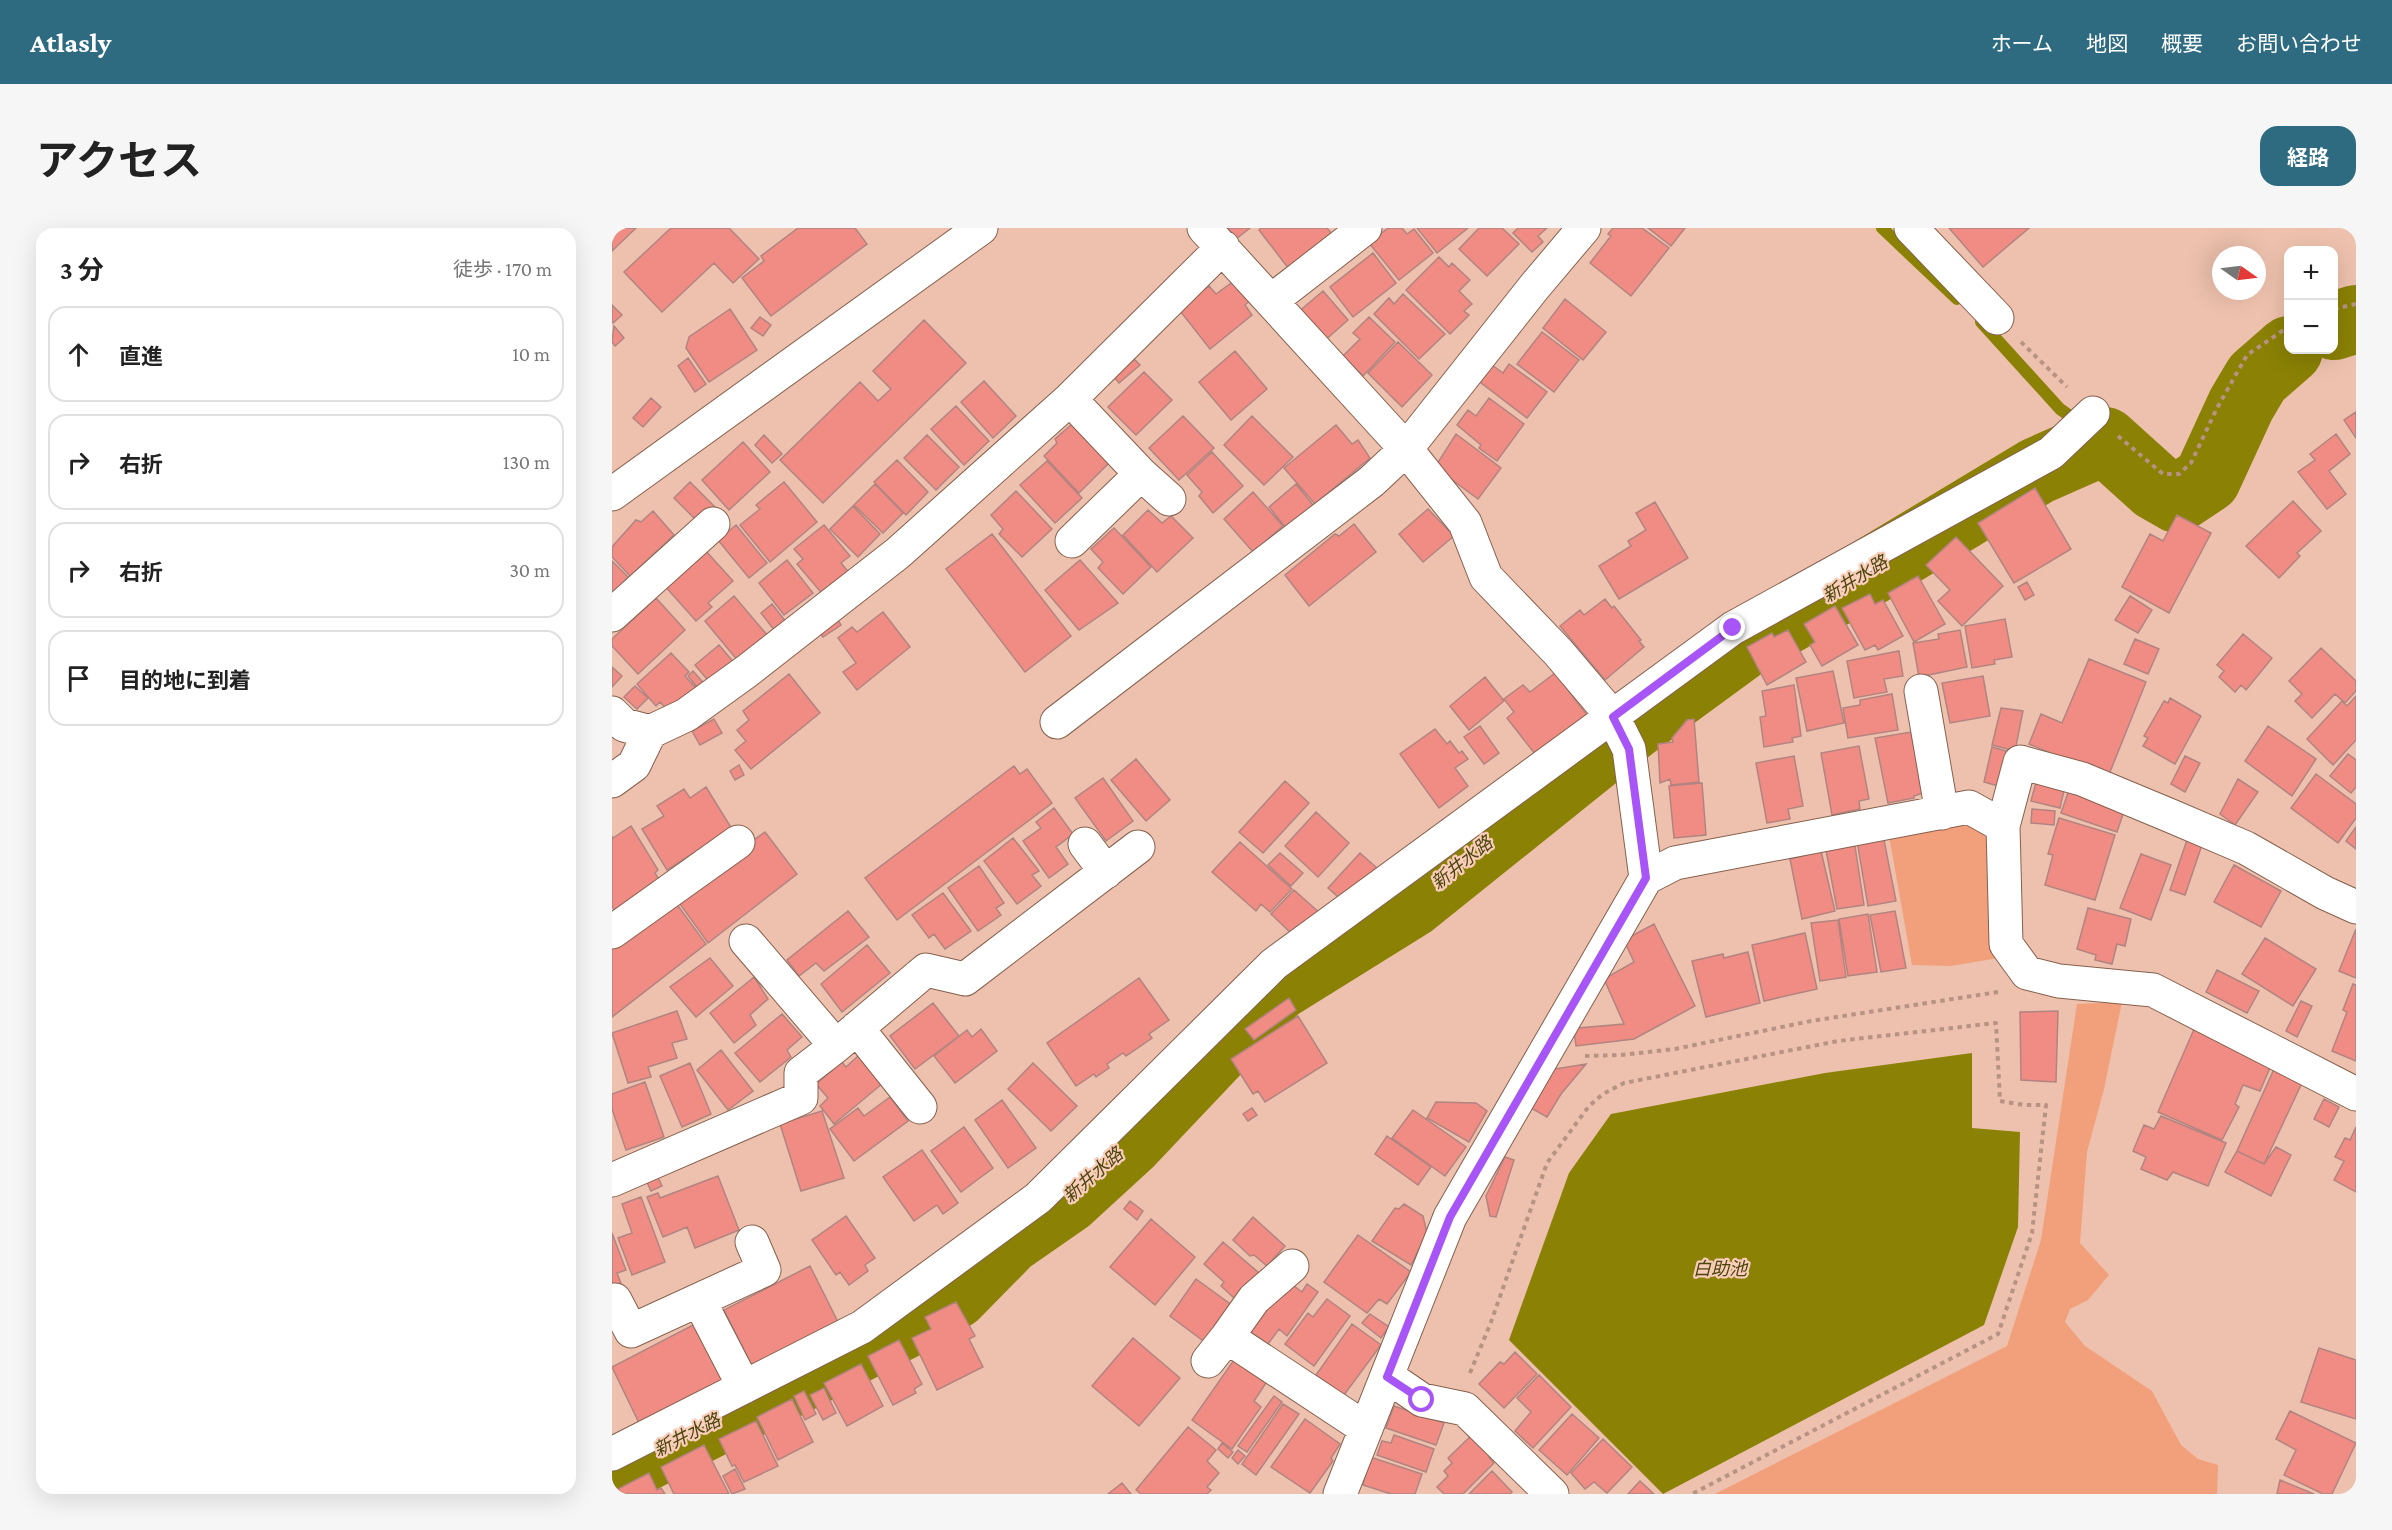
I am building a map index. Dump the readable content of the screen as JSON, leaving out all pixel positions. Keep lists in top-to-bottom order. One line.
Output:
{"water":["新井水路","白助池"],"north":"right","page":{"header":"Atlasly","nav":["ホーム","地図","概要","お問い合わせ"],"title":"アクセス","buttons":"経路","heading":["3 分","徒歩 · 170 m"],"map_buttons":["+","−"],"list":[["直進","10 m"],["右折","130 m"],["右折","30 m"],"目的地に到着"]}}
